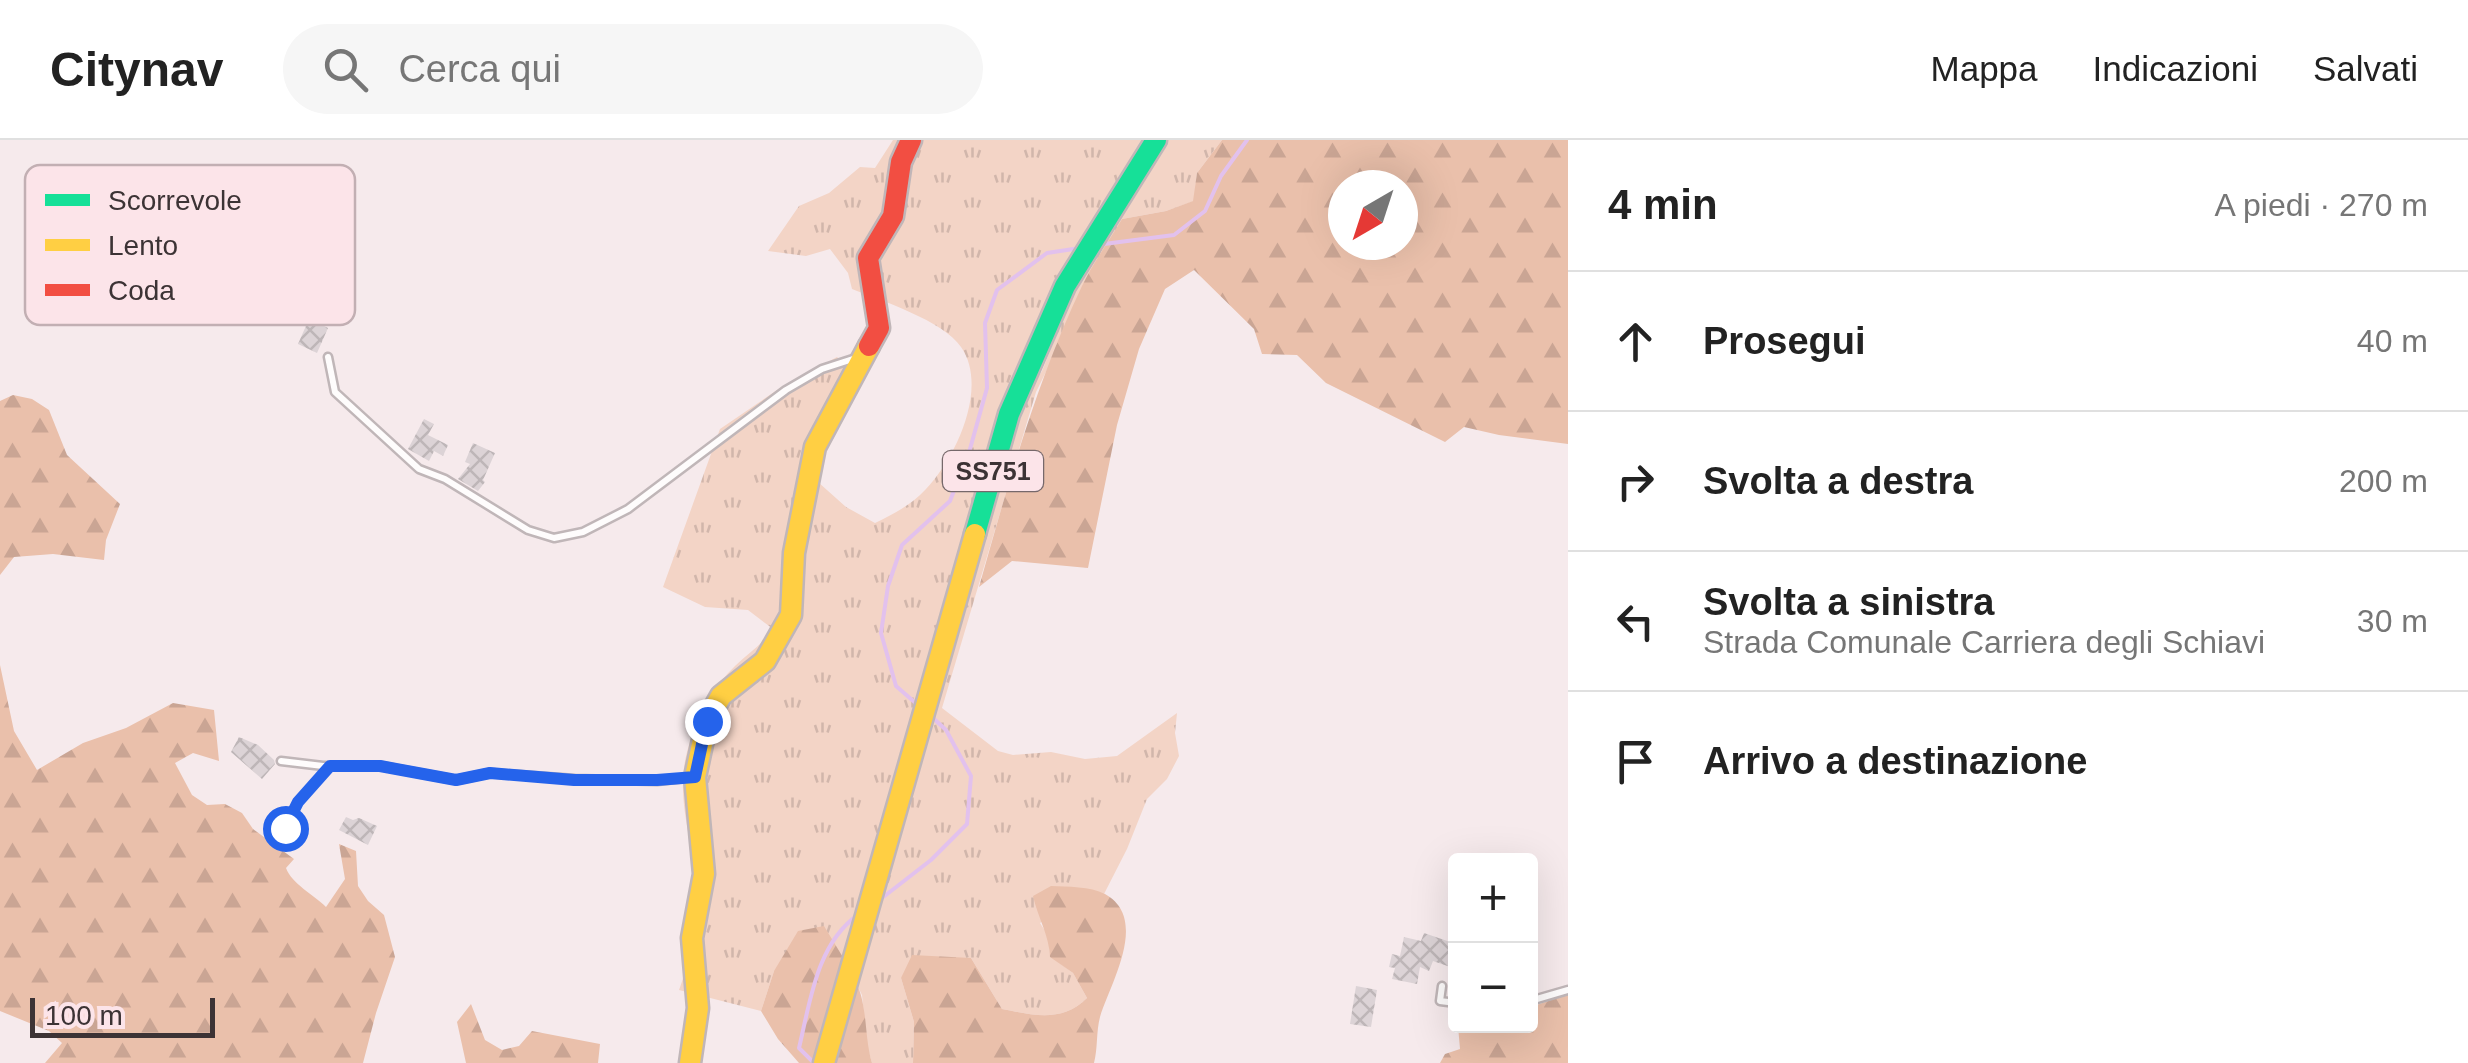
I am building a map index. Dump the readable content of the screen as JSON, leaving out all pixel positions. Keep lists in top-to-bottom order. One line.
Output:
{"streets":{"street":["SS751"]},"legend":["Scorrevole","Lento","Coda"],"scale_bar":"100 m","north":"bottom left","page":{"header":"Citynav","search":"Cerca qui","nav":["Mappa","Indicazioni","Salvati"],"heading":["4 min","A piedi · 270 m"],"list":[["Prosegui","40 m"],["Svolta a destra","200 m"],["Svolta a sinistra","Strada Comunale Carriera degli Schiavi","30 m"],"Arrivo a destinazione"],"map_buttons":["+","−"],"scale":"100 m"}}
